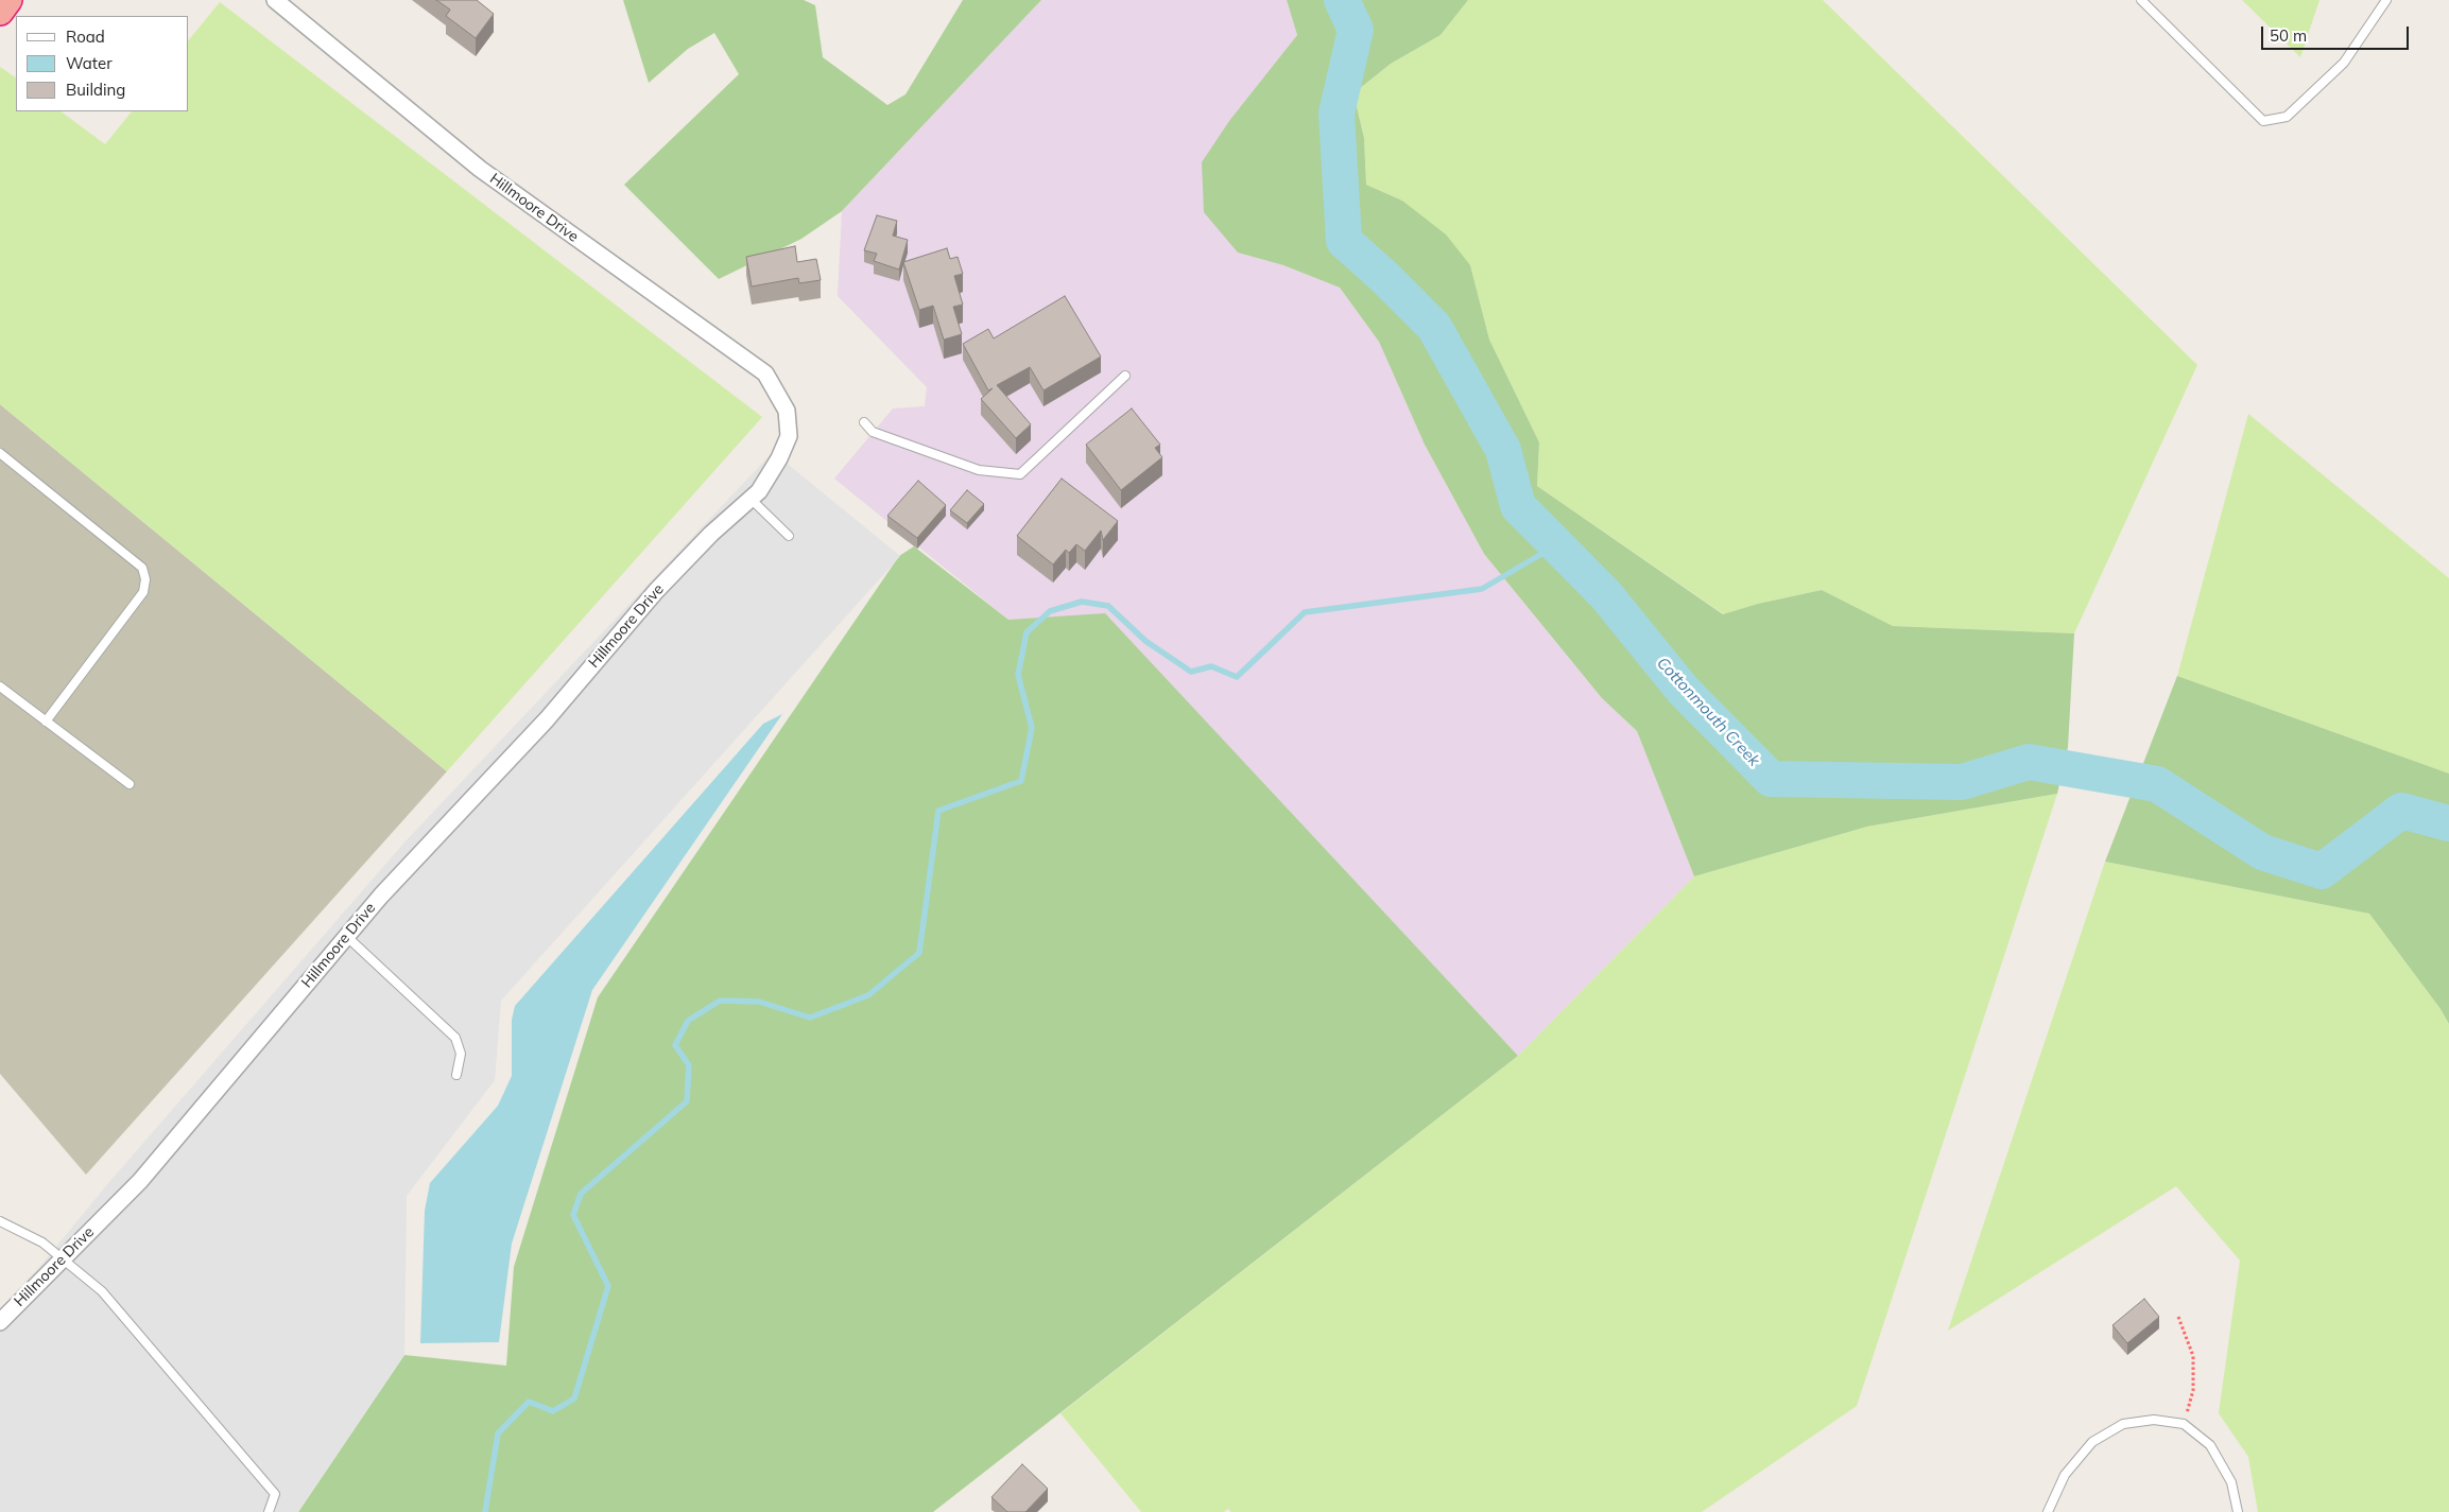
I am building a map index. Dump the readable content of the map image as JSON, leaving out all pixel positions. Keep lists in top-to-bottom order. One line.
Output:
{"streets":{"street":["Hillmoore Drive"]},"water":["Cottonmouth Creek"],"legend":["Road","Water","Building"],"scale_bar":"50 m"}
